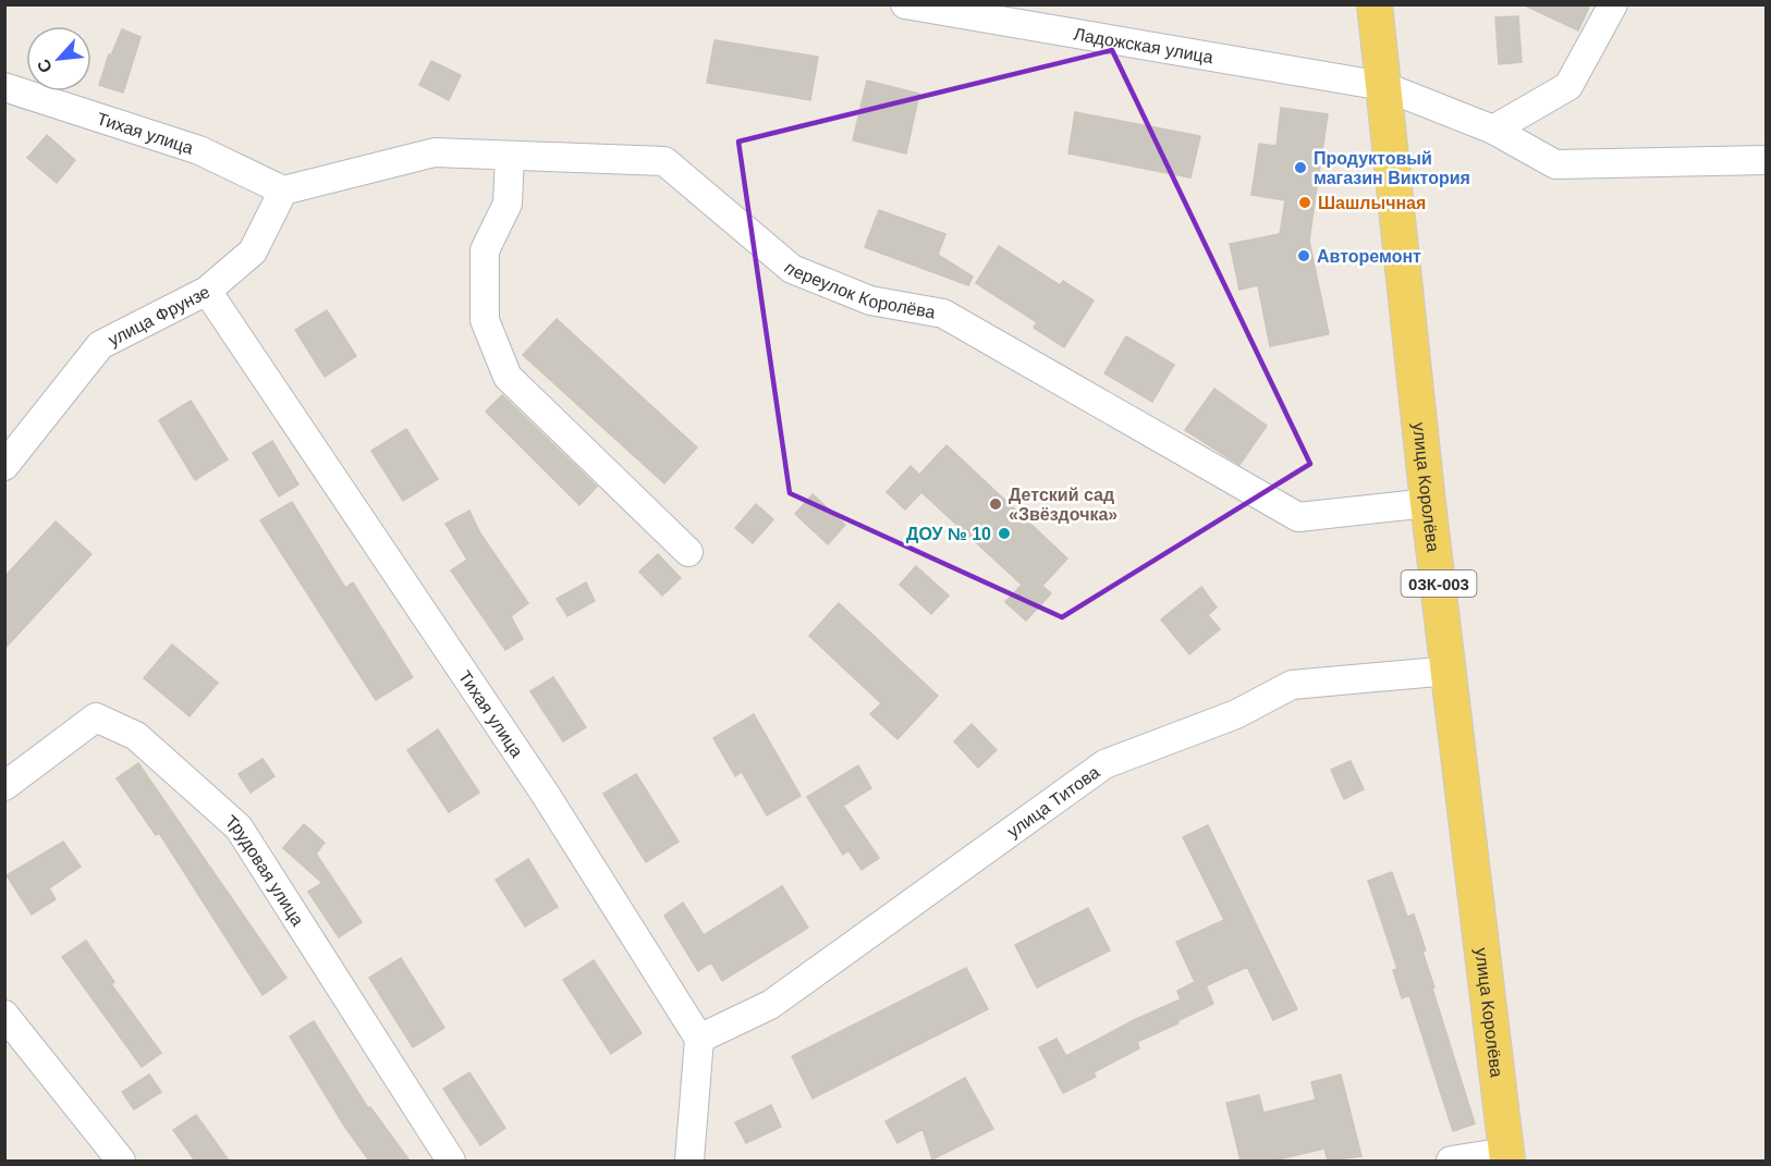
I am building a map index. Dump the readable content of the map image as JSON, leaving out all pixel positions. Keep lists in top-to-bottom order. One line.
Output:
{"streets":{"main road":["улица Королёва","03К-003"],"street":["Ладожская улица","Тихая улица","переулок Королёва","улица Фрунзе","улица Титова","Трудовая улица"]},"crossings":[["Ладожская улица","улица Королёва"],["Тихая улица","переулок Королёва"],["Тихая улица","улица Фрунзе"],["Тихая улица","улица Титова"],["переулок Королёва","улица Фрунзе"],["переулок Королёва","улица Королёва"],["улица Королёва","улица Титова"]],"places":["Продуктовый магазин Виктория","Шашлычная","Авторемонт","Детский сад «Звёздочка»","ДОУ № 10"],"north":"bottom left"}
